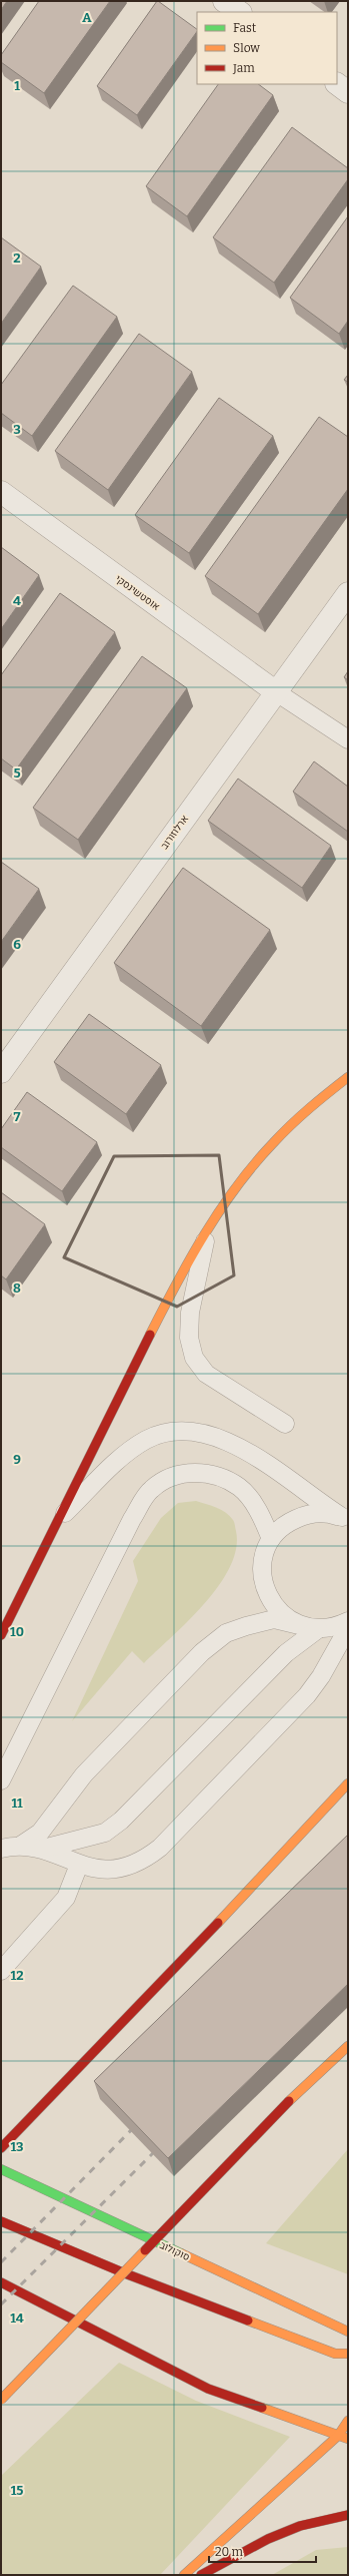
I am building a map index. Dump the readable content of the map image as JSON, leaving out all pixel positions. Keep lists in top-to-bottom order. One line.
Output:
{"streets":{"main road":["סוקולוב"],"street":["אוסטשינסקי","ארלוזורוב"]},"crossings":[["אוסטשינסקי","ארלוזורוב"]],"legend":["Fast","Slow","Jam"],"scale_bar":"20 m","grid":{"columns":["A"],"rows":["1","2","3","4","5","6","7","8","9","10","11","12","13","14","15"]}}
